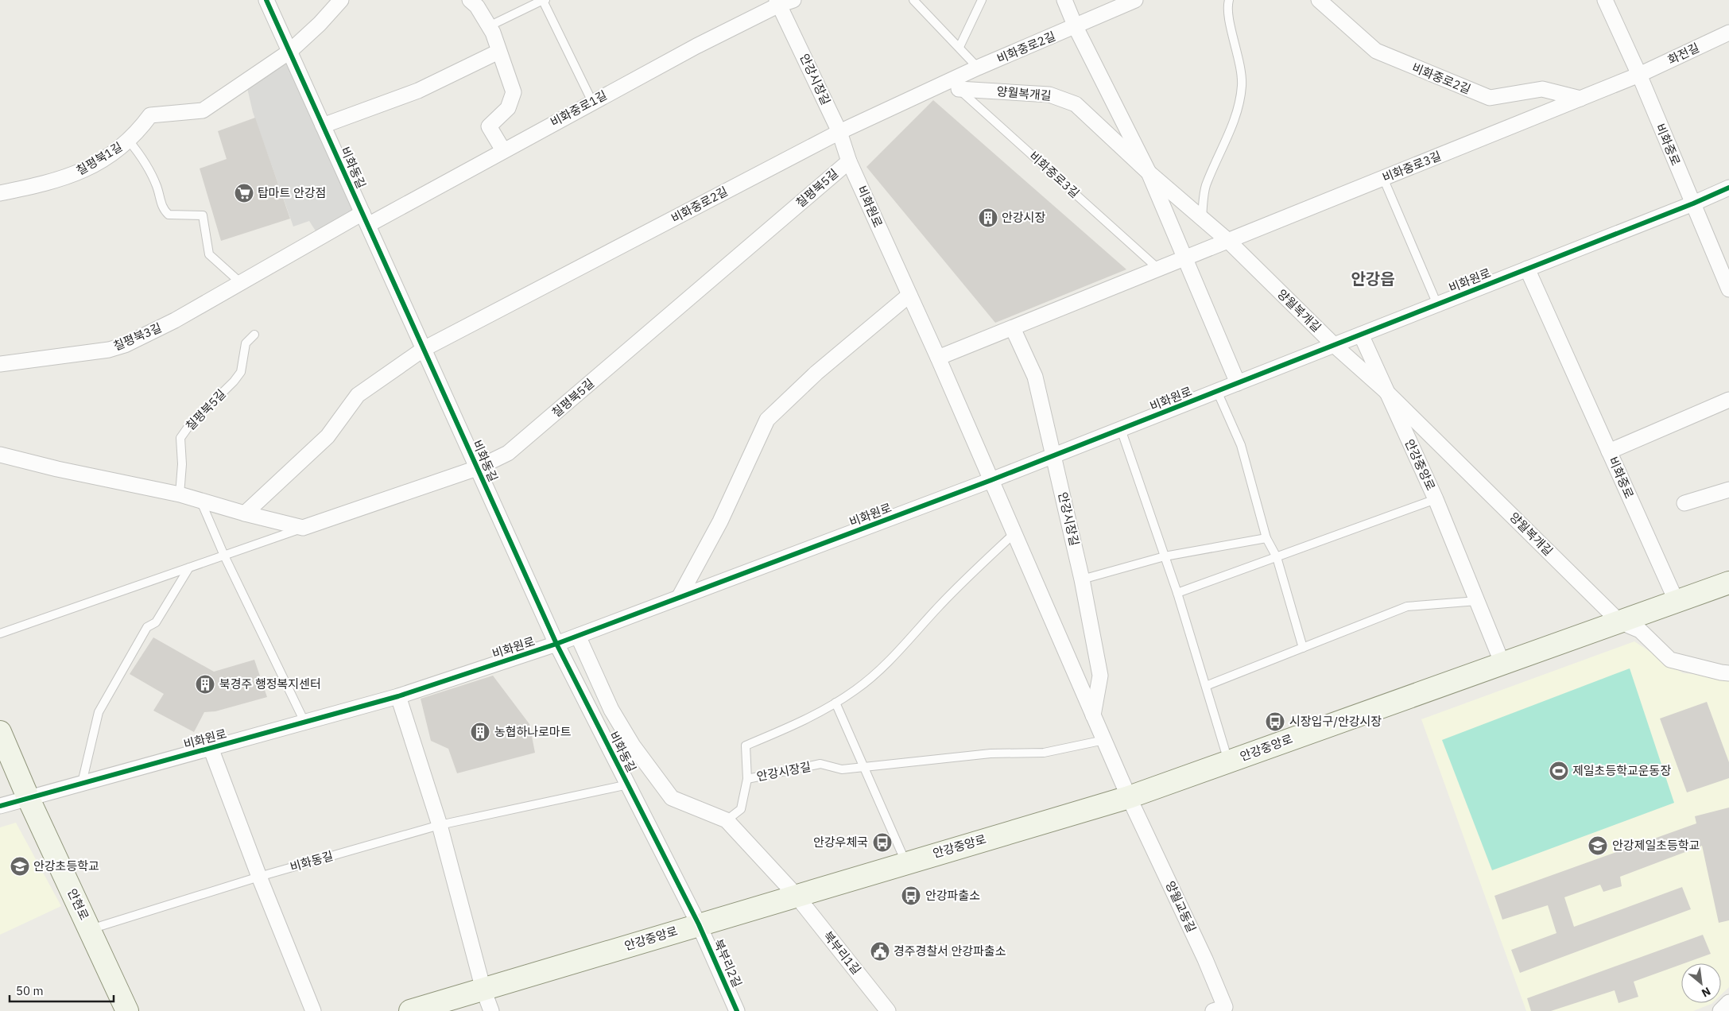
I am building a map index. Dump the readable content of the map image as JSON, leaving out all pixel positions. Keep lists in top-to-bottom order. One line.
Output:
{"streets":{"main road":["안강중앙로","안현로"],"street":["비화중로2길","화전길","안강시장길","양월복개길","비화중로1길","비화중로","칠평북1길","비화중로3길","비화동길","칠평북5길","비화원로","칠평북3길","양월교동길","북부리1길","북부리2길"]},"crossings":[["비화중로2길","안강시장길"],["비화중로2길","양월복개길"],["비화중로2길","비화중로3길"],["비화중로2길","비화동길"],["화전길","비화중로"],["화전길","비화중로3길"],["안강시장길","비화중로1길"],["안강시장길","비화중로3길"],["안강시장길","칠평북5길"],["안강시장길","비화원로"],["양월복개길","비화중로3길"],["양월복개길","비화원로"],["양월복개길","안강중앙로"],["비화중로1길","비화동길"],["비화중로1길","칠평북3길"],["비화중로","비화중로3길"],["비화중로","비화원로"],["비화중로","안강중앙로"],["칠평북1길","비화동길"],["비화중로3길","비화원로"],["비화동길","칠평북5길"],["비화동길","비화원로"],["비화동길","칠평북3길"],["비화동길","안강중앙로"],["비화동길","안현로"],["비화동길","북부리2길"],["칠평북5길","비화원로"],["비화원로","안강중앙로"],["비화원로","안현로"],["안강중앙로","양월교동길"],["안강중앙로","북부리1길"],["안강중앙로","북부리2길"]],"districts":["안강읍"],"places":{"supermarket":["탑마트 안강점"],"building":["안강시장","북경주 행정복지센터","농협하나로마트"],"bus stop":["시장입구/안강시장","안강우체국","안강파출소"],"sports":["제일초등학교운동장"],"school or university":["안강제일초등학교","안강초등학교"],"public building":["경주경찰서 안강파출소"]},"scale_bar":"50 m","north":"bottom right"}
